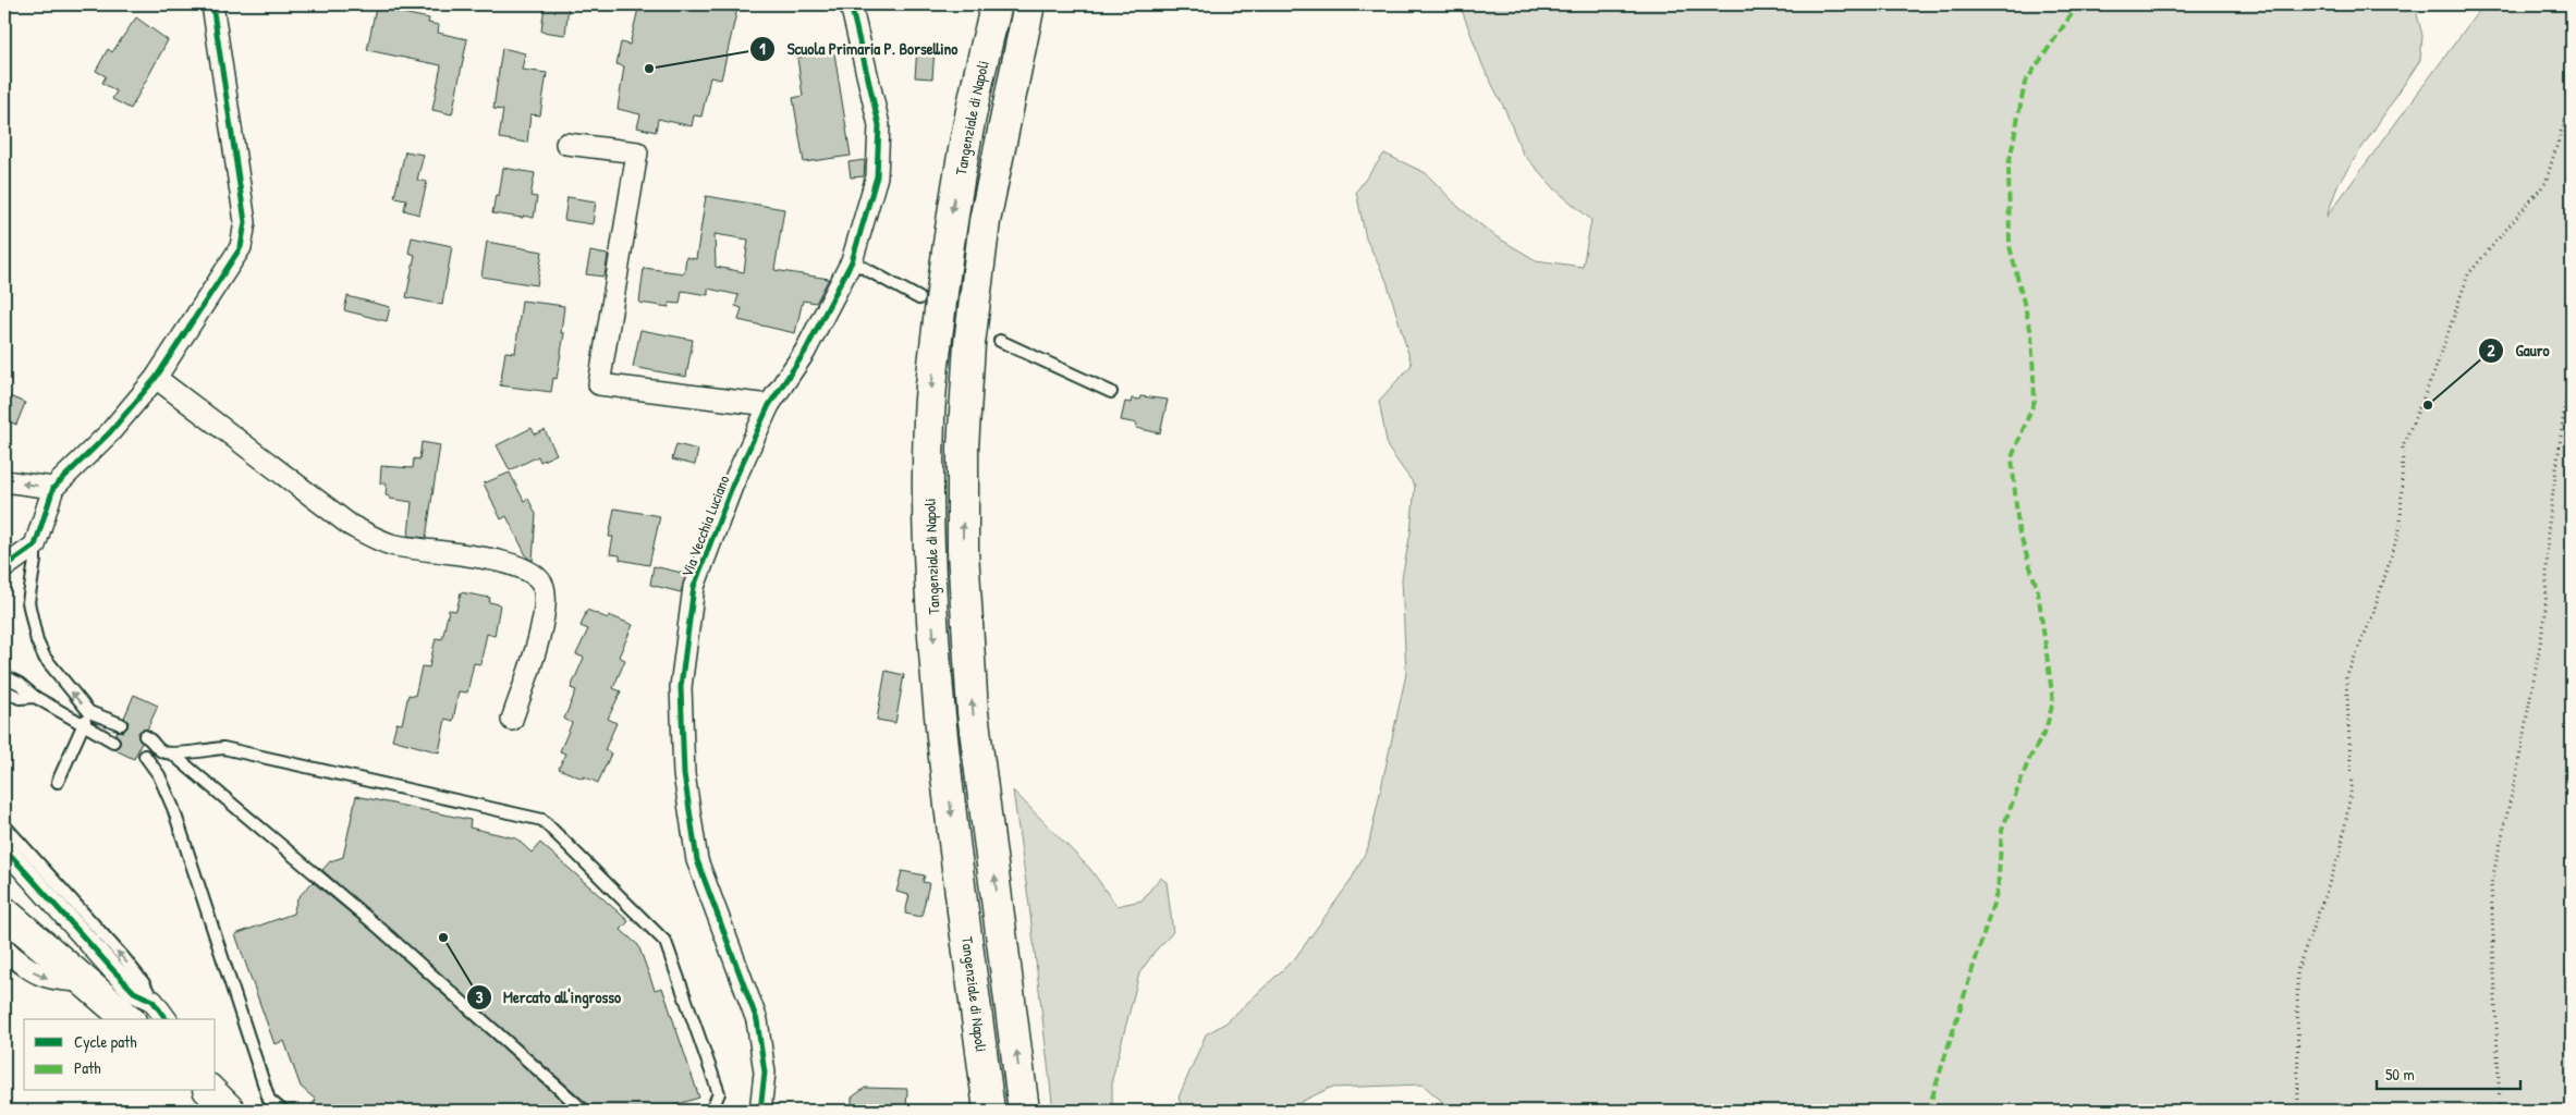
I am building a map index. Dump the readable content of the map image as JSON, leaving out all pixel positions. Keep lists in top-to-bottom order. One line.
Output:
{"streets":{"main road":["Tangenziale di Napoli"],"street":["Via Vecchia Luciano"]},"places":["Scuola Primaria P. Borsellino","Gauro","Mercato all'ingrosso"],"legend":["Cycle path","Path"],"scale_bar":"50 m"}
